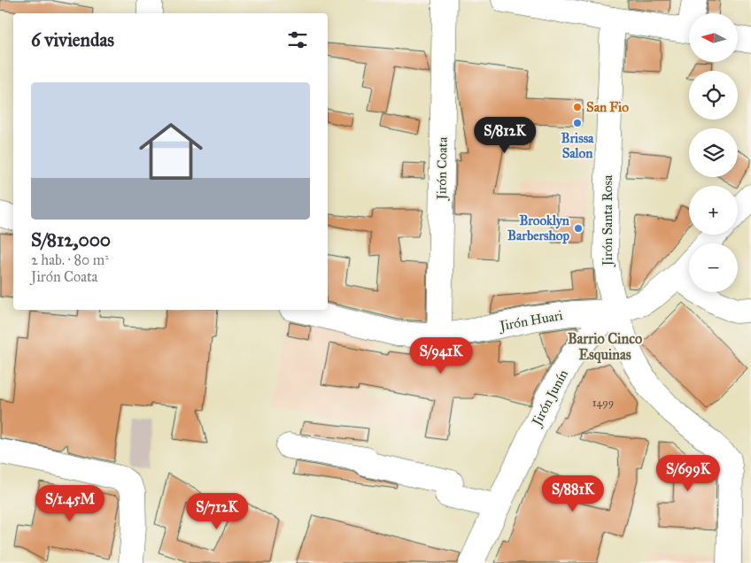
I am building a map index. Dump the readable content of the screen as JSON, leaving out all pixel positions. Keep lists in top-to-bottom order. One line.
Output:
{"streets":{"street":["Jirón Coata","Jirón Santa Rosa","Jirón Huari","Jirón Junín"]},"crossings":[["Jirón Coata","Jirón Huari"],["Jirón Santa Rosa","Jirón Huari"],["Jirón Santa Rosa","Jirón Junín"],["Jirón Huari","Jirón Junín"]],"districts":["Barrio Cinco Esquinas"],"places":["San Fio","Brissa Salon","Brooklyn Barbershop"],"house_numbers":["1499"],"north":"left","page":{"map_buttons":["+","−"],"heading":"6 viviendas","list":[{"name":"S/812,000","note":"2 hab. · 80 m² · Jirón Coata"}],"price":["S/812K","S/941K","S/699K","S/881K","S/1.45M","S/712K"]}}
